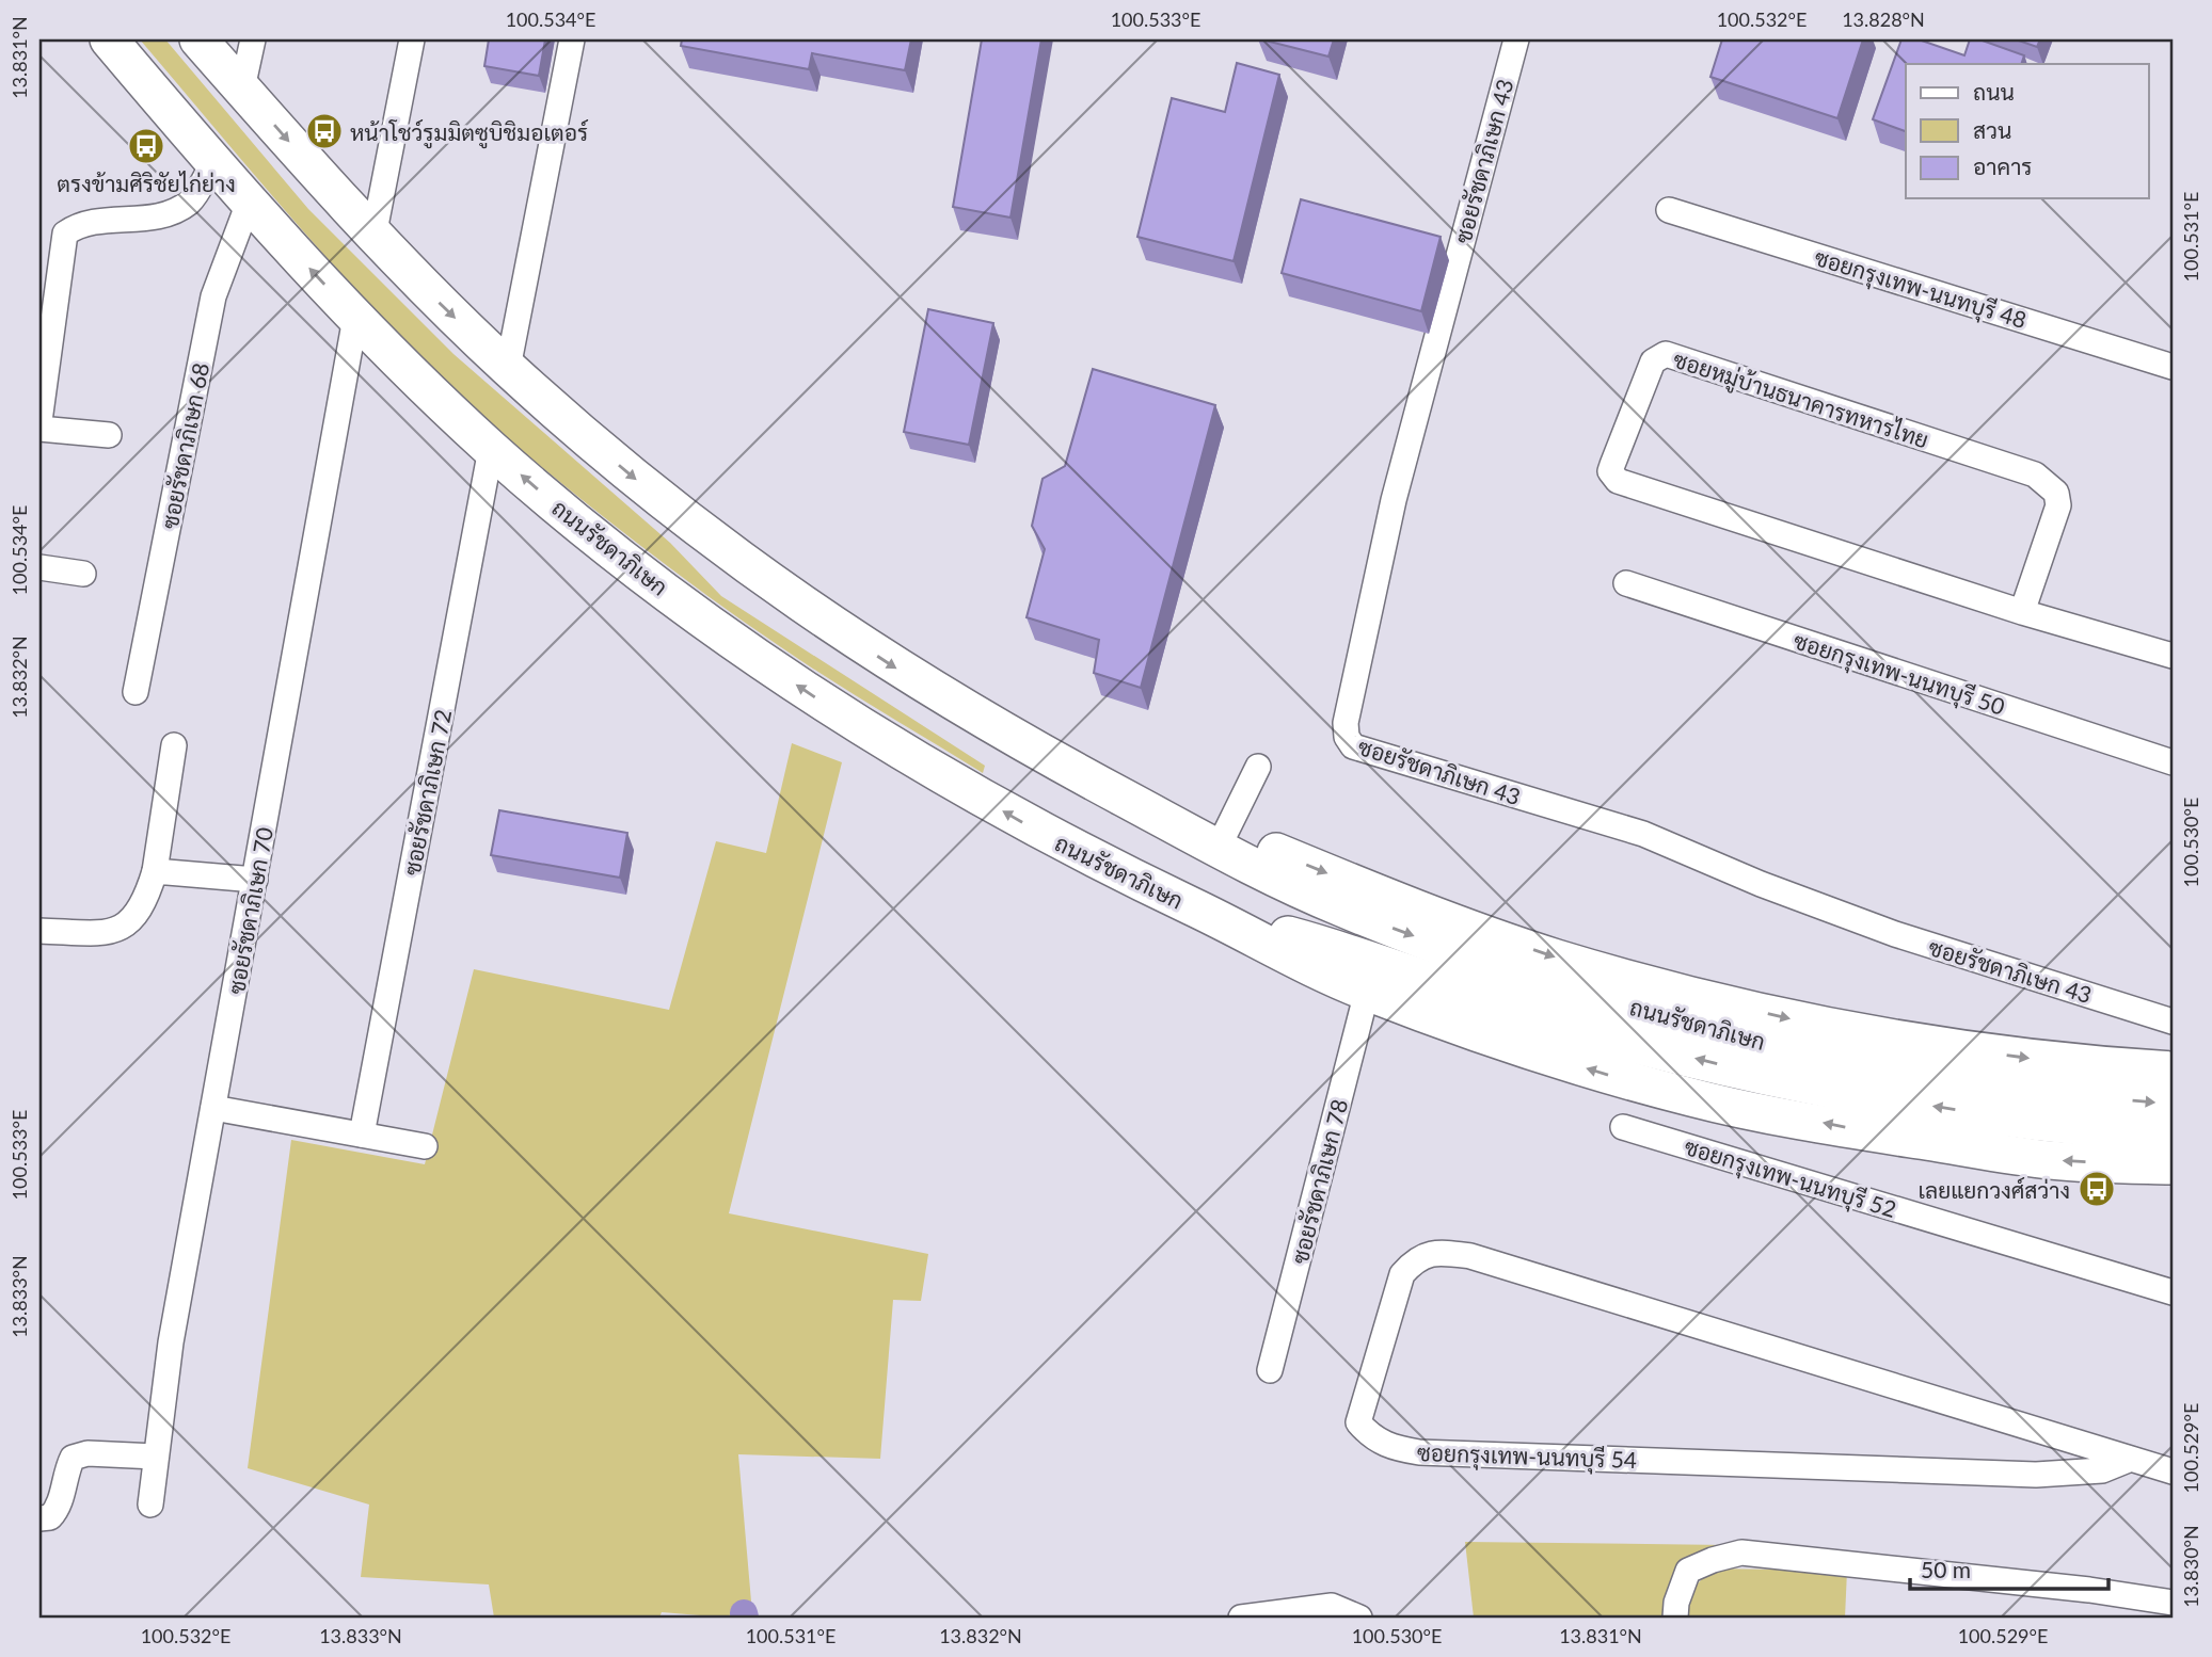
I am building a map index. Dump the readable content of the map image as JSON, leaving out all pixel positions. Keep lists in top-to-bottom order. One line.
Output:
{"streets":{"main road":["ถนนรัชดาภิเษก"],"street":["ซอยรัชดาภิเษก 43","ซอยกรุงเทพ-นนทบุรี 48","ซอยหมู่บ้านธนาคารทหารไทย","ซอยรัชดาภิเษก 68","ซอยกรุงเทพ-นนทบุรี 50","ซอยรัชดาภิเษก 72","ซอยรัชดาภิเษก 70","ซอยกรุงเทพ-นนทบุรี 52","ซอยรัชดาภิเษก 78","ซอยกรุงเทพ-นนทบุรี 54"]},"crossings":[["ซอยรัชดาภิเษก 68","ถนนรัชดาภิเษก"],["ถนนรัชดาภิเษก","ซอยรัชดาภิเษก 72"],["ถนนรัชดาภิเษก","ซอยรัชดาภิเษก 70"],["ถนนรัชดาภิเษก","ซอยรัชดาภิเษก 78"]],"places":{"bus stop":["หน้าโชว์รูมมิตซูบิชิมอเตอร์","ตรงข้ามศิริชัยไก่ย่าง","เลยแยกวงศ์สว่าง"]},"legend":["ถนน","สวน","อาคาร"],"scale_bar":"50 m","coordinates":["100.534°E","100.533°E","100.532°E","13.828°N","13.831°N","100.531°E","13.832°N","100.530°E","13.833°N","100.529°E","13.830°N"]}
